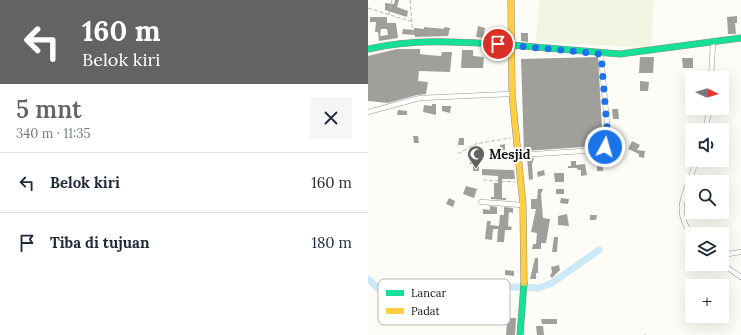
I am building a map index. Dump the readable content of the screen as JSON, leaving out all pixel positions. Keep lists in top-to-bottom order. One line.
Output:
{"places":{"mosque":["Mesjid"]},"legend":["Lancar","Padat"],"north":"right","page":{"turn":["160 m","Belok kiri"],"map_buttons":"+","heading":["5 mnt","340 m · 11:35"],"list":[{"name":"Belok kiri","value":"160 m"},{"name":"Tiba di tujuan","value":"180 m"}]}}
